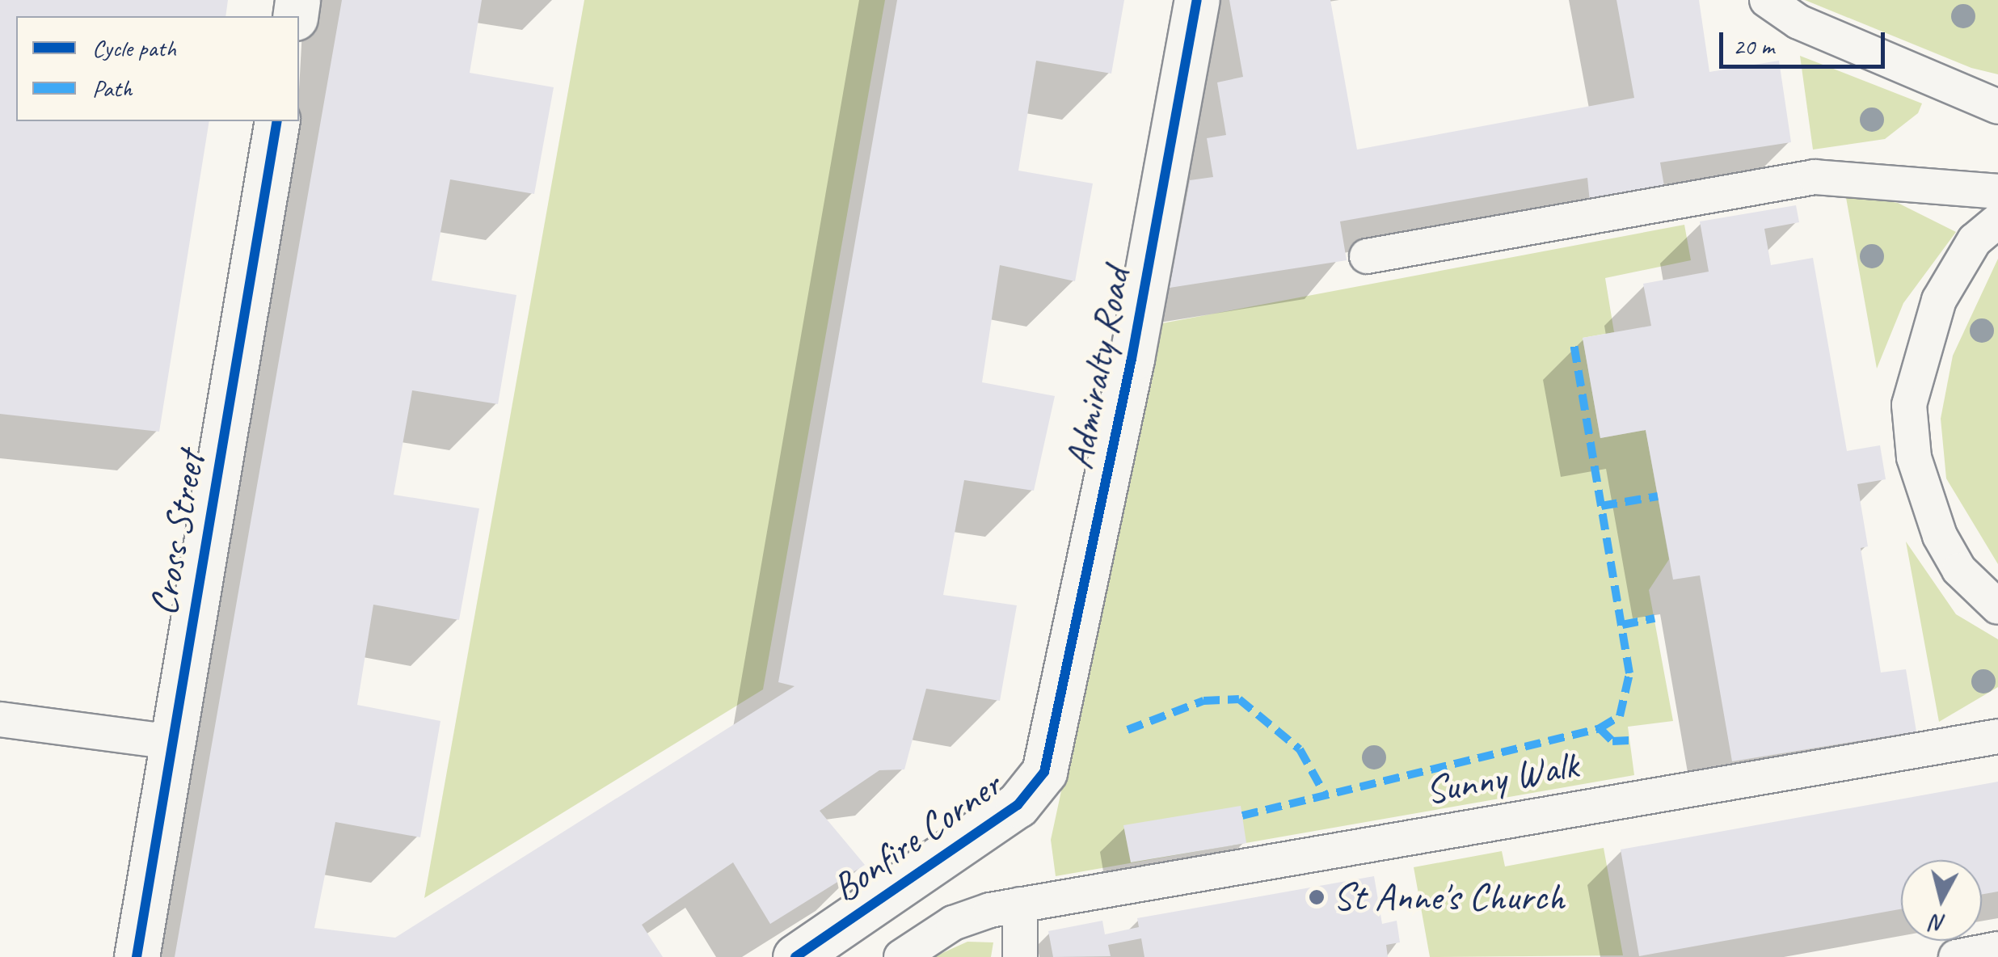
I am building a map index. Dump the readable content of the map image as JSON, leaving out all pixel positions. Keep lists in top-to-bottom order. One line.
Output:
{"streets":{"street":["Admiralty Road","Cross Street","Bonfire Corner"],"lane":["Sunny Walk"]},"crossings":[["Admiralty Road","Bonfire Corner"]],"places":["St Anne's Church"],"legend":["Cycle path","Path"],"scale_bar":"20 m","north":"bottom"}
